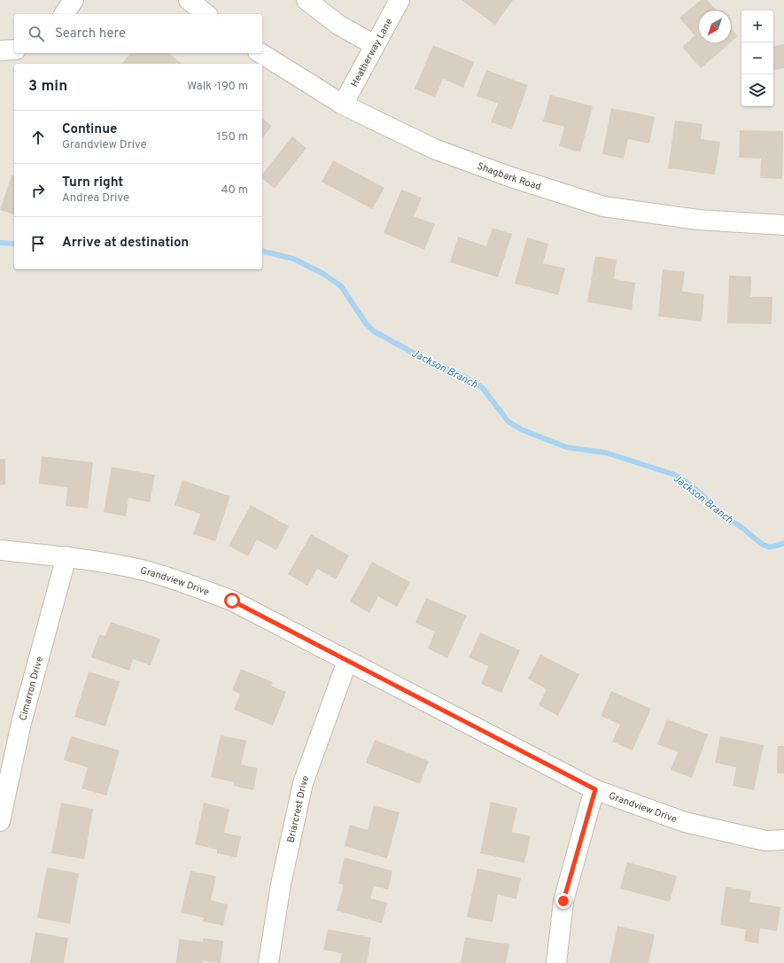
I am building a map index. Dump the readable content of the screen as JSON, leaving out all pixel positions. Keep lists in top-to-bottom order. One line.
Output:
{"streets":{"street":["Heatherway Lane","Shagbark Road","Grandview Drive","Cimarron Drive","Briarcrest Drive"]},"crossings":[["Heatherway Lane","Shagbark Road"],["Grandview Drive","Cimarron Drive"],["Grandview Drive","Briarcrest Drive"]],"water":["Jackson Branch"],"north":"bottom left","page":{"map_buttons":["+","−"],"search":"Search here","heading":["3 min","Walk · 190 m"],"list":[["Continue","Grandview Drive","150 m"],["Turn right","Andrea Drive","40 m"],"Arrive at destination"]}}
